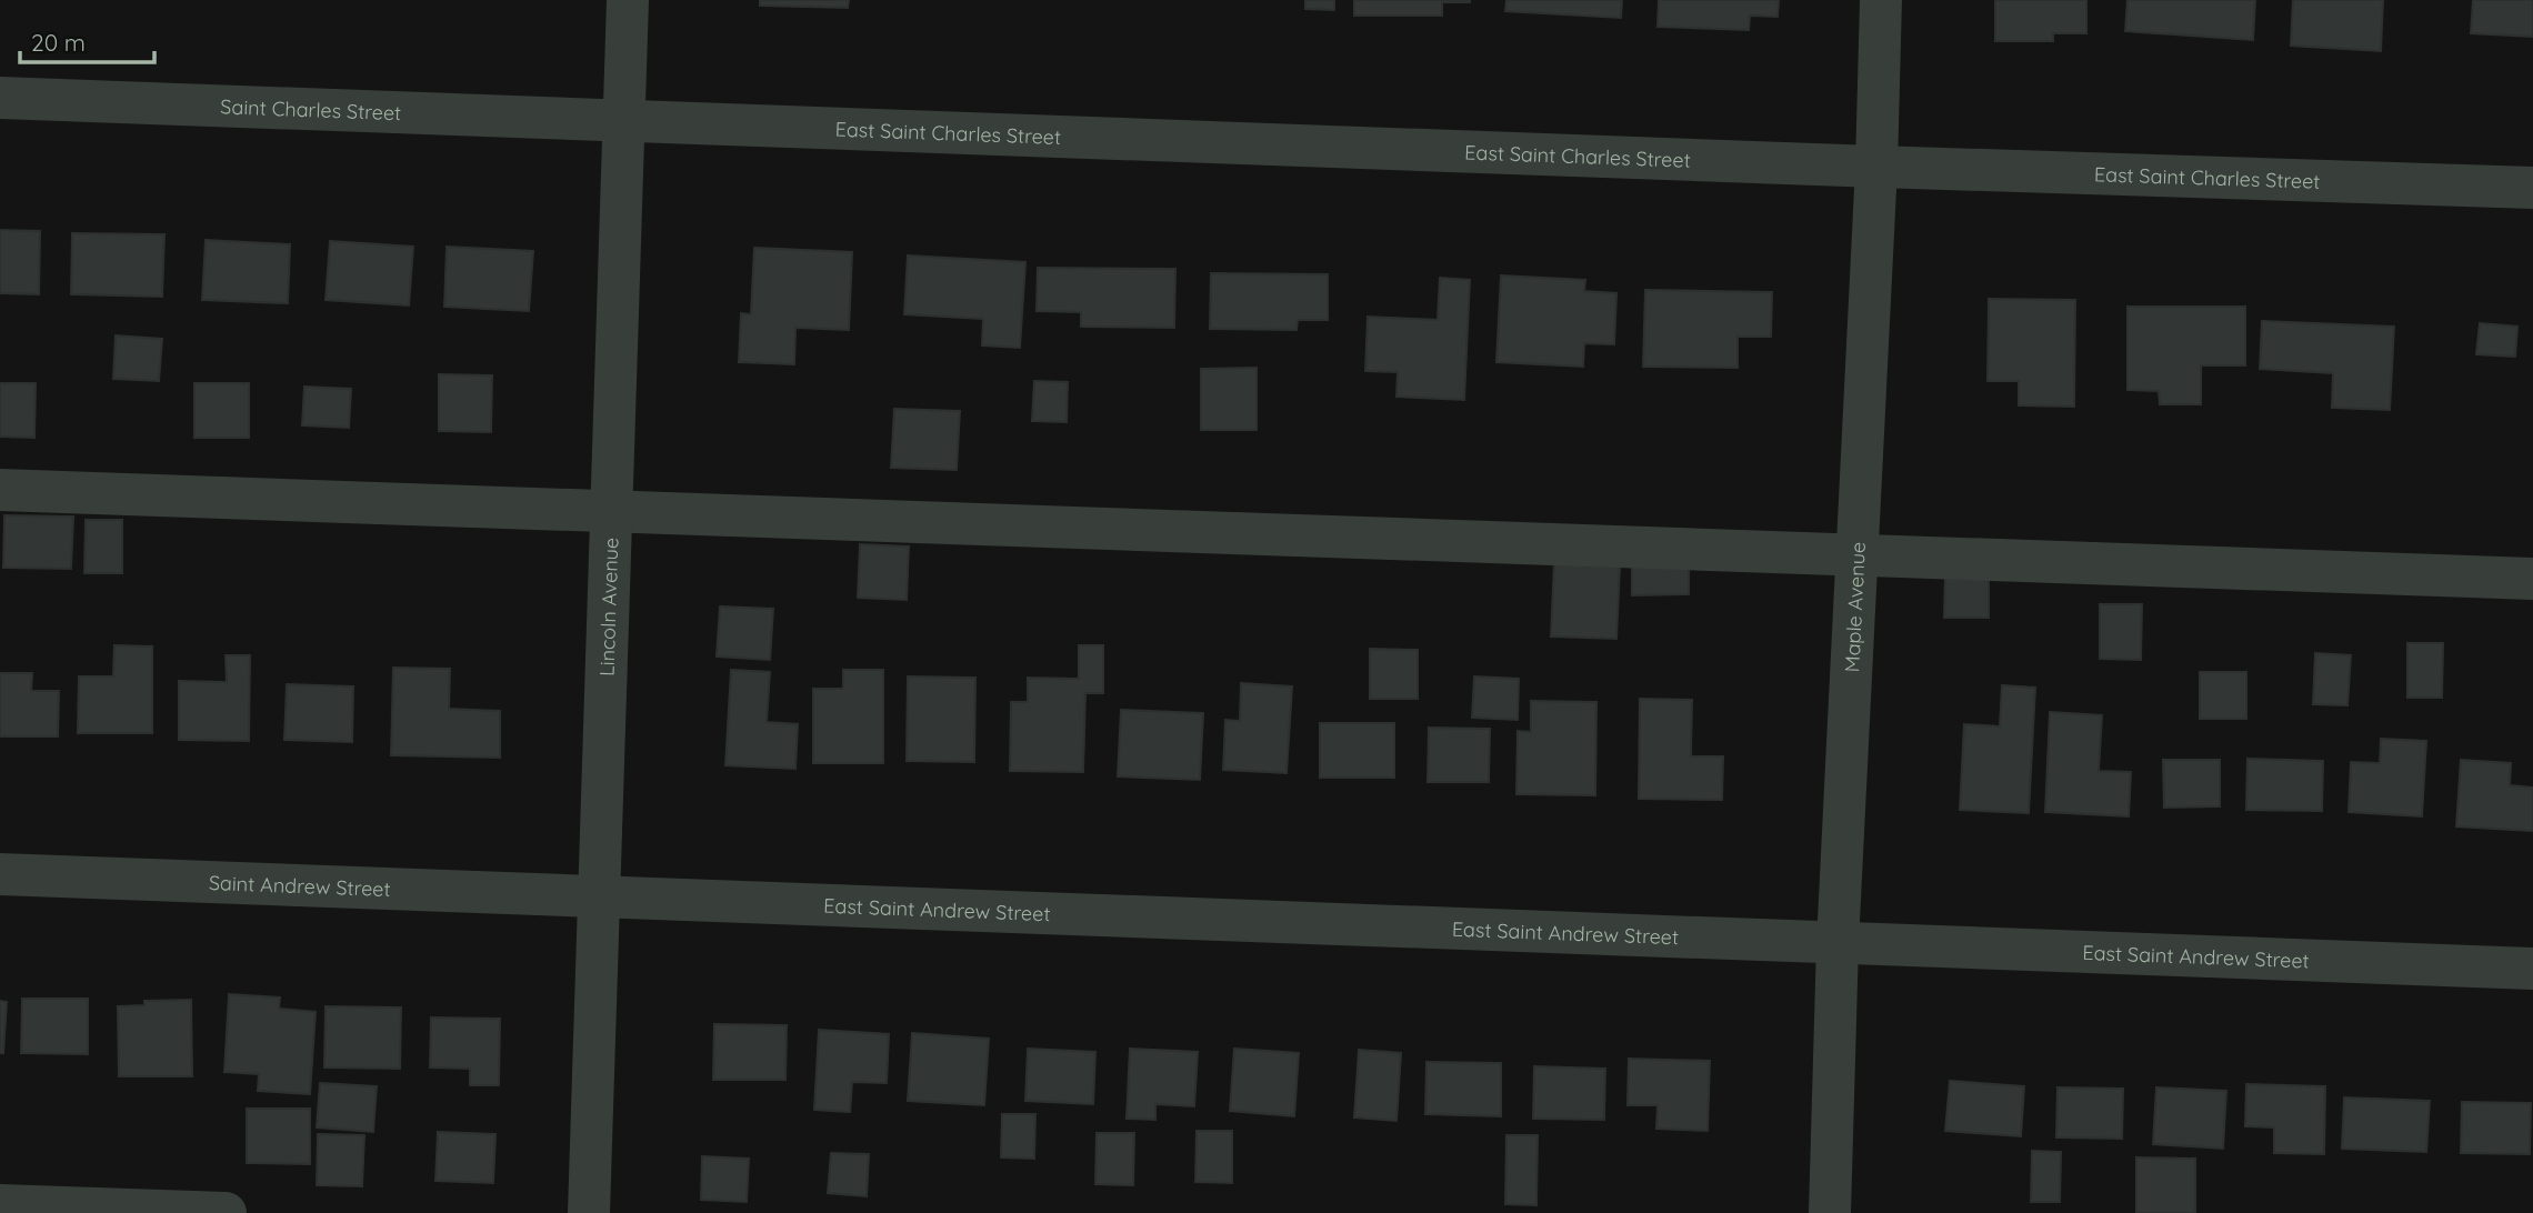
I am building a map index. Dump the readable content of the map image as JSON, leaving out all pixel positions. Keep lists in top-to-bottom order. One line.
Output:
{"streets":{"street":["Saint Charles Street","East Saint Charles Street","Lincoln Avenue","Maple Avenue","Saint Andrew Street","East Saint Andrew Street"]},"crossings":[["Saint Charles Street","East Saint Charles Street"],["Saint Charles Street","Lincoln Avenue"],["East Saint Charles Street","Lincoln Avenue"],["East Saint Charles Street","Maple Avenue"],["Lincoln Avenue","Saint Andrew Street"],["Lincoln Avenue","East Saint Andrew Street"],["Maple Avenue","East Saint Andrew Street"],["Saint Andrew Street","East Saint Andrew Street"]],"scale_bar":"20 m"}
